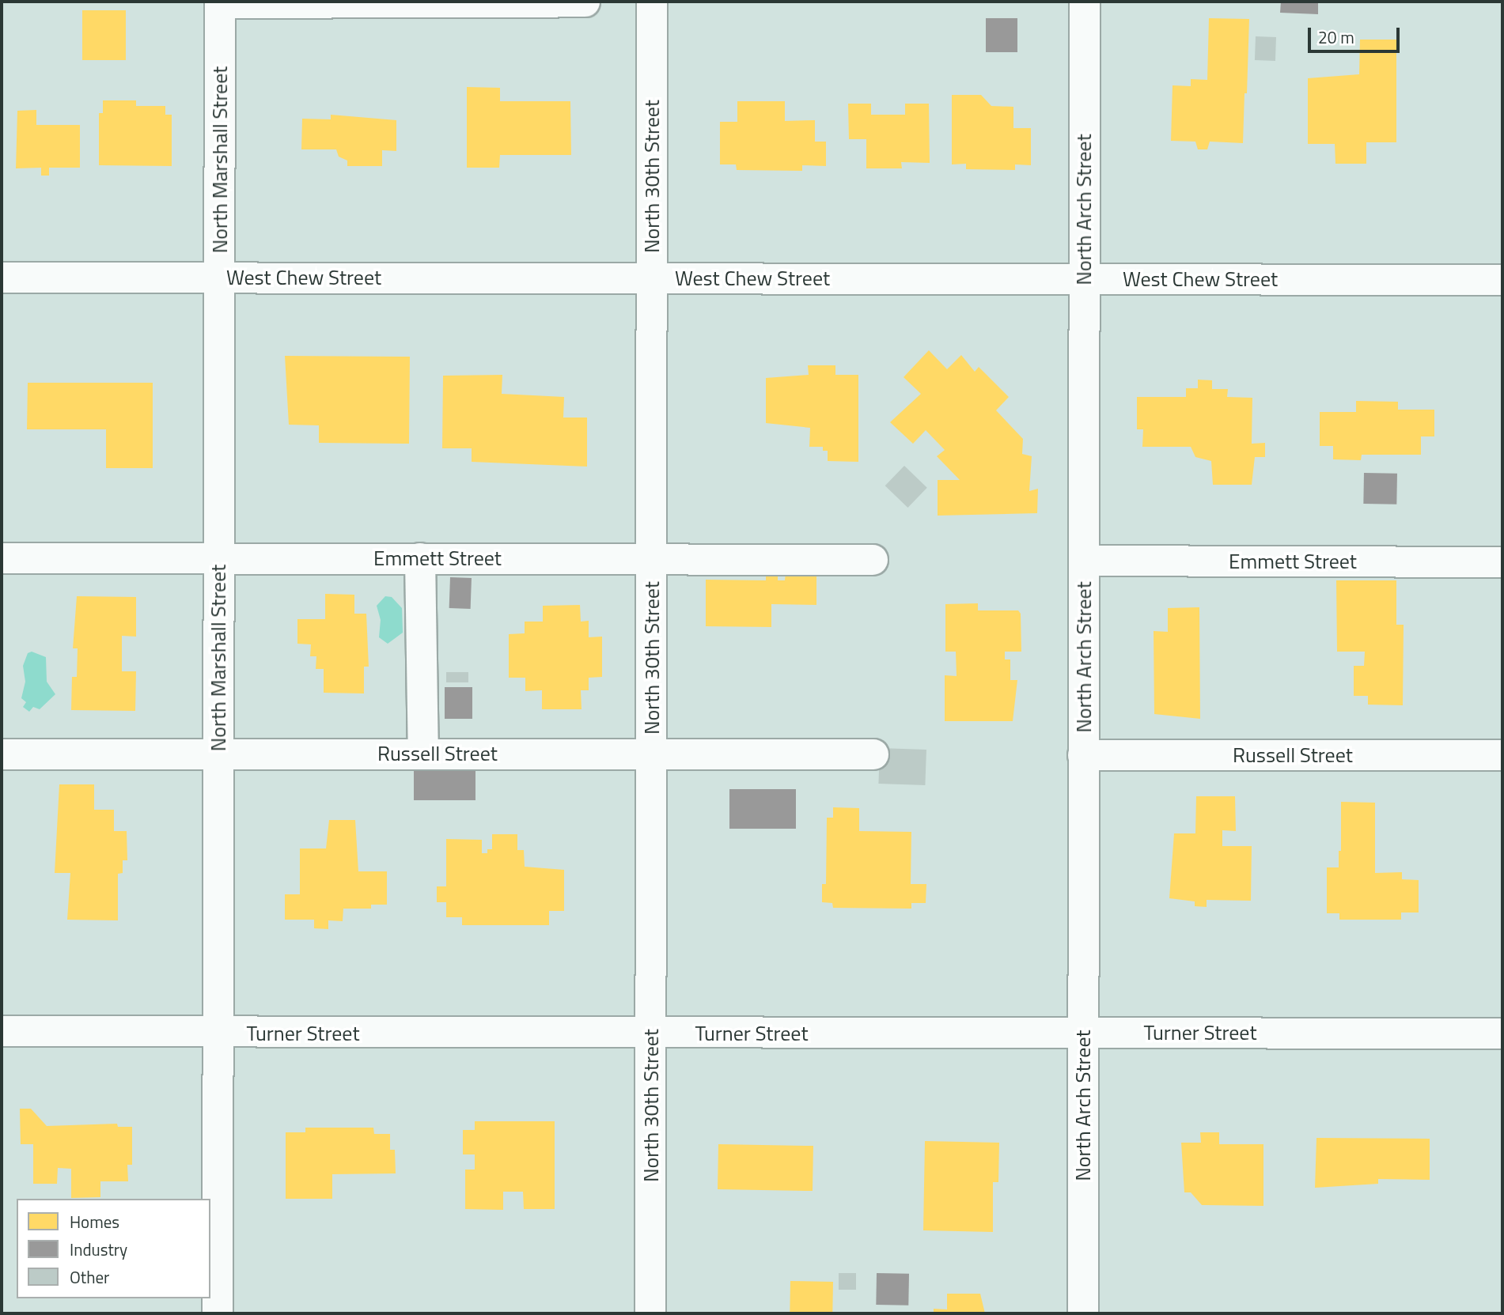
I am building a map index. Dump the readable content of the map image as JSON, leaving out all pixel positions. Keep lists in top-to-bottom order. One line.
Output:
{"streets":{"street":["North Marshall Street","North 30th Street","North Arch Street","West Chew Street","Emmett Street","Russell Street","Turner Street"]},"crossings":[["North Marshall Street","West Chew Street"],["North Marshall Street","Emmett Street"],["North Marshall Street","Russell Street"],["North Marshall Street","Turner Street"],["North 30th Street","West Chew Street"],["North 30th Street","Emmett Street"],["North 30th Street","Russell Street"],["North 30th Street","Turner Street"],["North Arch Street","West Chew Street"],["North Arch Street","Emmett Street"],["North Arch Street","Russell Street"],["North Arch Street","Turner Street"]],"legend":["Homes","Industry","Other"],"scale_bar":"20 m"}
